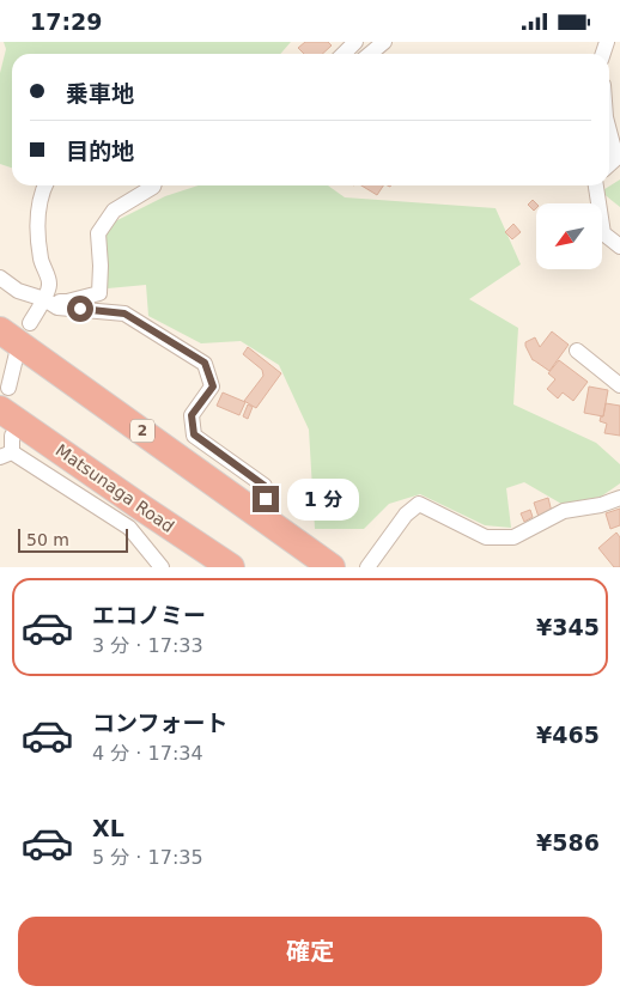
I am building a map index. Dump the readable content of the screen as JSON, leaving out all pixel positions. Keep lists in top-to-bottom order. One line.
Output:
{"streets":{"highway":["2","Matsunaga Road"]},"scale_bar":"50 m","north":"bottom left","page":{"status":"17:29","banner":["乗車地","目的地"],"bubble":"1 分","scale":"50 m","list":[{"name":"エコノミー","note":"3 分 · 17:33","value":"¥345"},{"name":"コンフォート","note":"4 分 · 17:34","value":"¥465"},{"name":"XL","note":"5 分 · 17:35","value":"¥586"}],"buttons":"確定"}}
